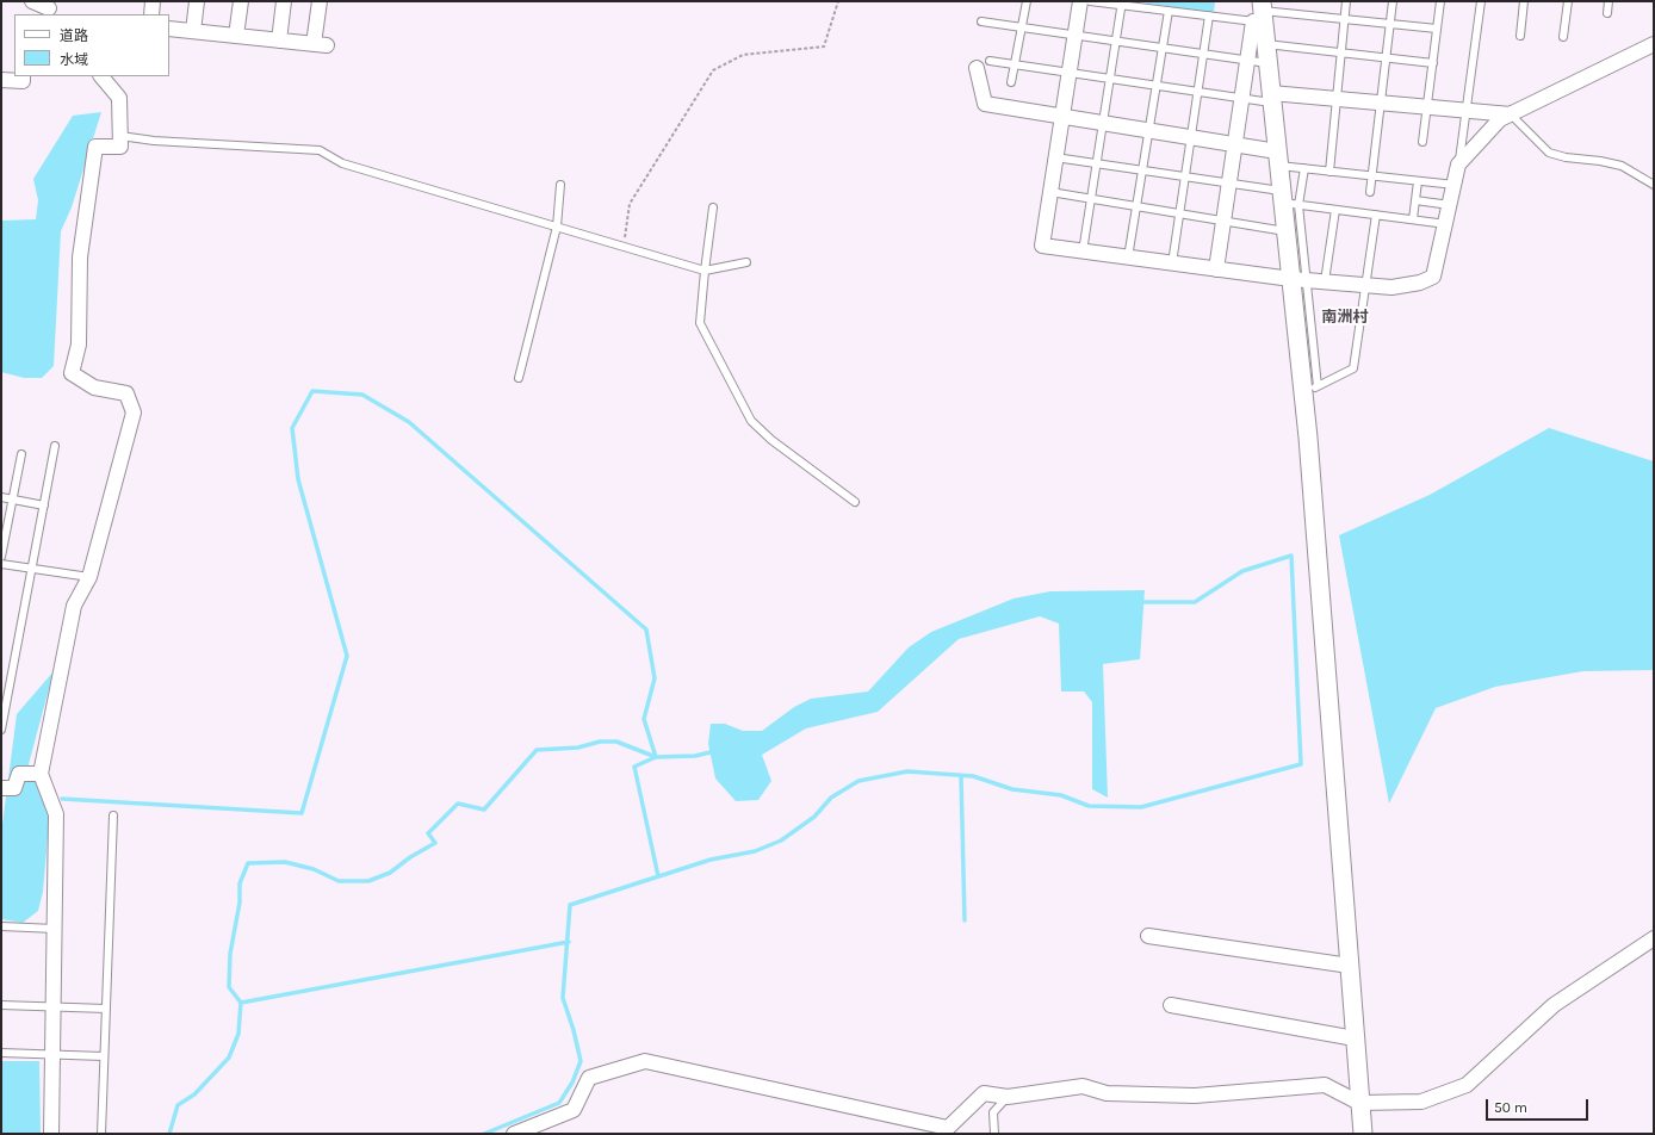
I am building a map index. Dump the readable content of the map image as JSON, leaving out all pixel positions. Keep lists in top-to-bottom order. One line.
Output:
{"districts":["南洲村"],"legend":["道路","水域"],"scale_bar":"50 m"}
